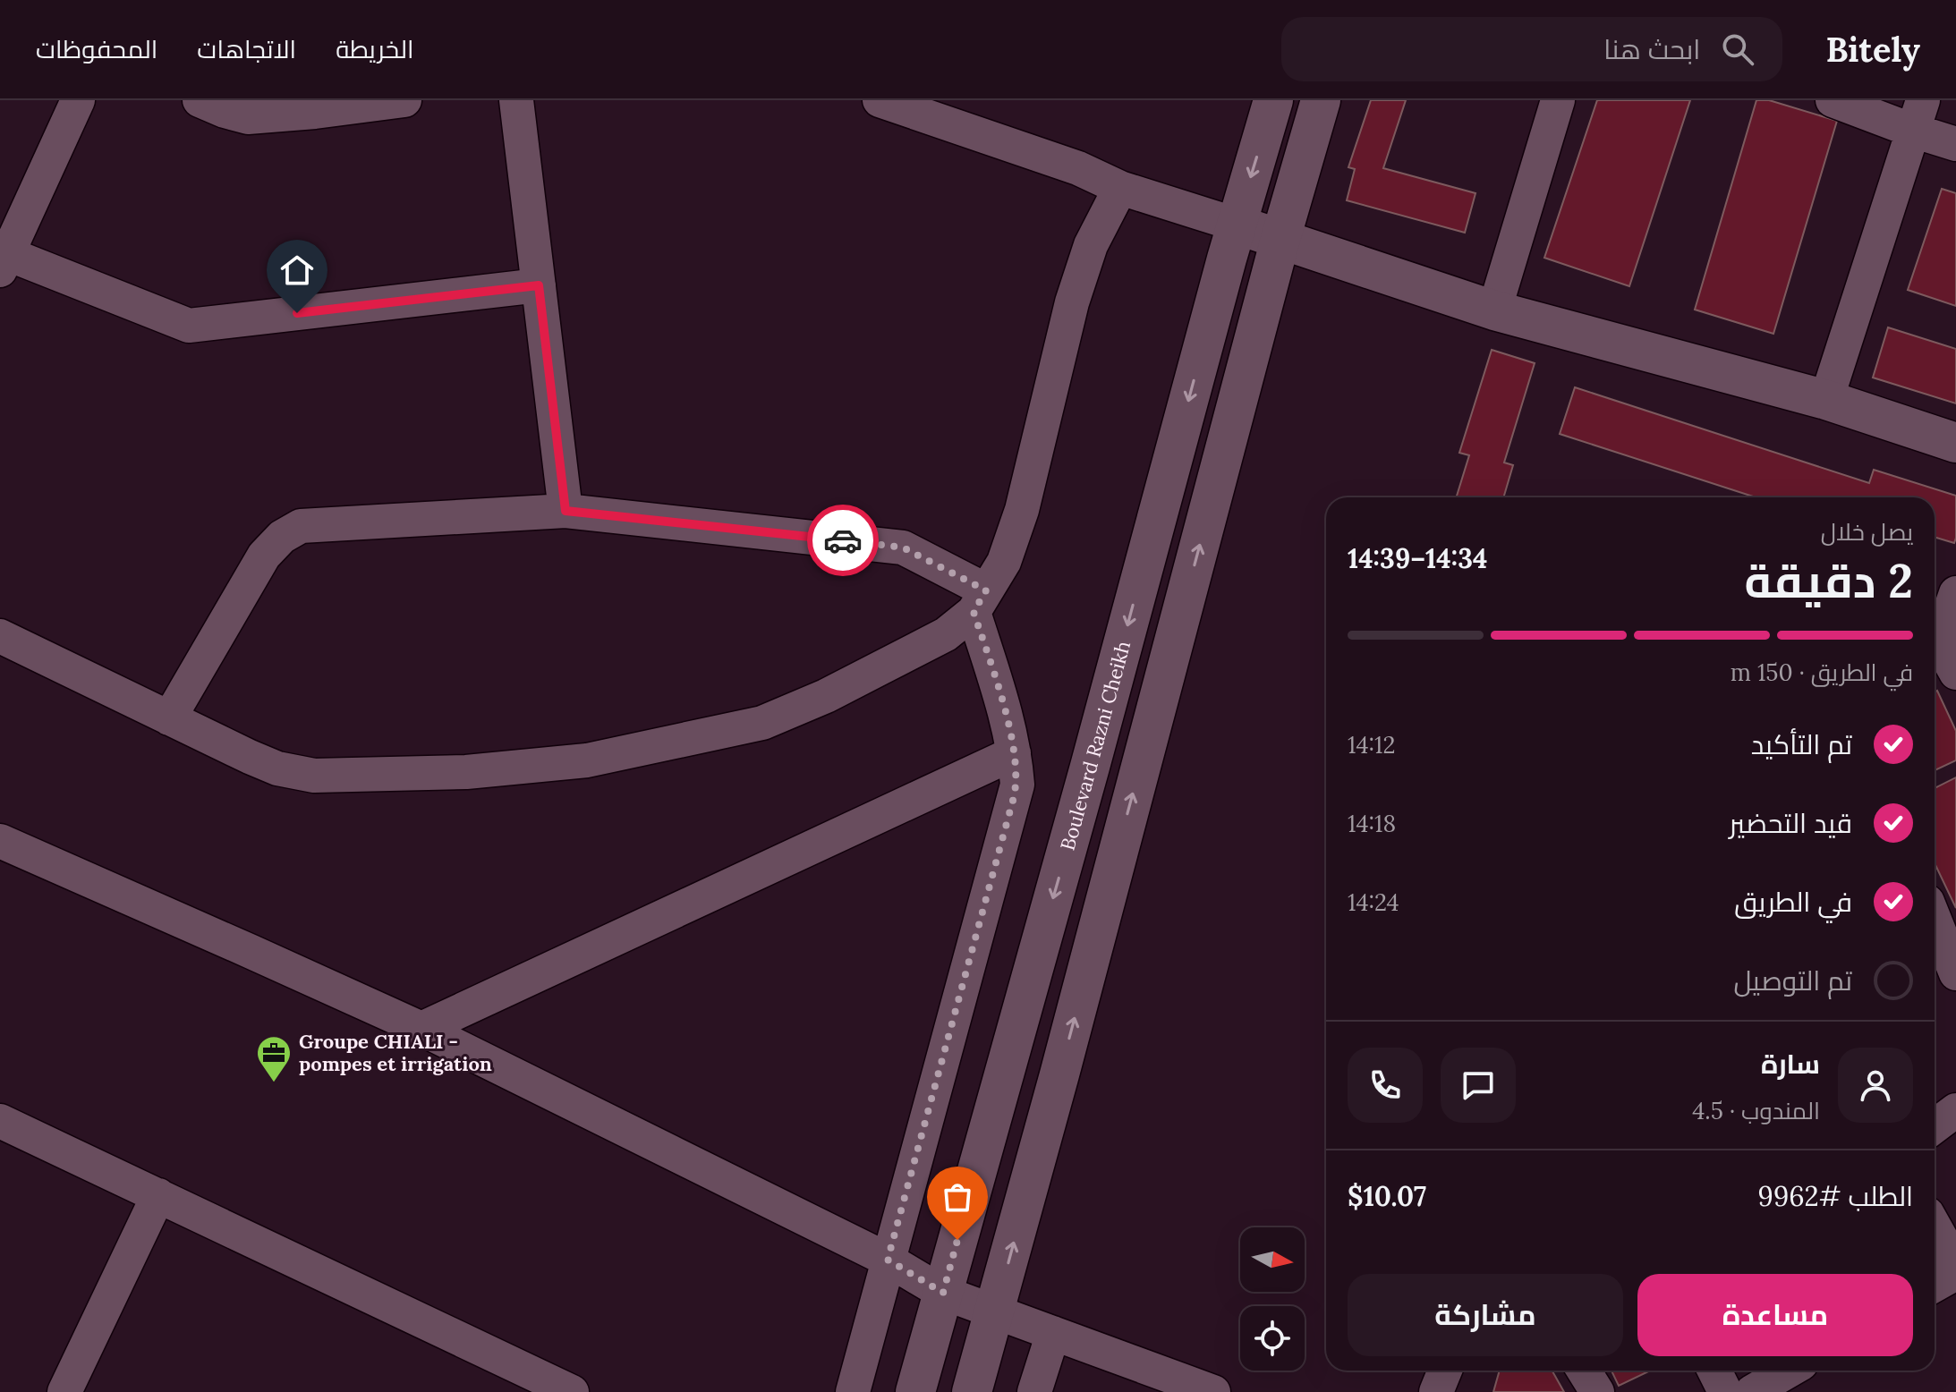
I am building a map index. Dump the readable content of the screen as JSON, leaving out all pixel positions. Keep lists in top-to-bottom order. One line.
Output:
{"streets":{"main road":["Boulevard Razni Cheikh"]},"places":{"office":["Groupe CHIALI - pompes et irrigation"]},"north":"right","page":{"header":"Bitely","search":"ابحث هنا","nav":["الخريطة","الاتجاهات","المحفوظات"],"heading":["2 دقيقة","يصل خلال","14:34–14:39"],"panel":["سارة","المندوب · 4.5","الطلب #9962","$10.07"],"bar":"في الطريق · 150 m","list":[["تم التأكيد","14:12"],["قيد التحضير","14:18"],["في الطريق","14:24"],"تم التوصيل"],"buttons":["مساعدة","مشاركة"]}}
